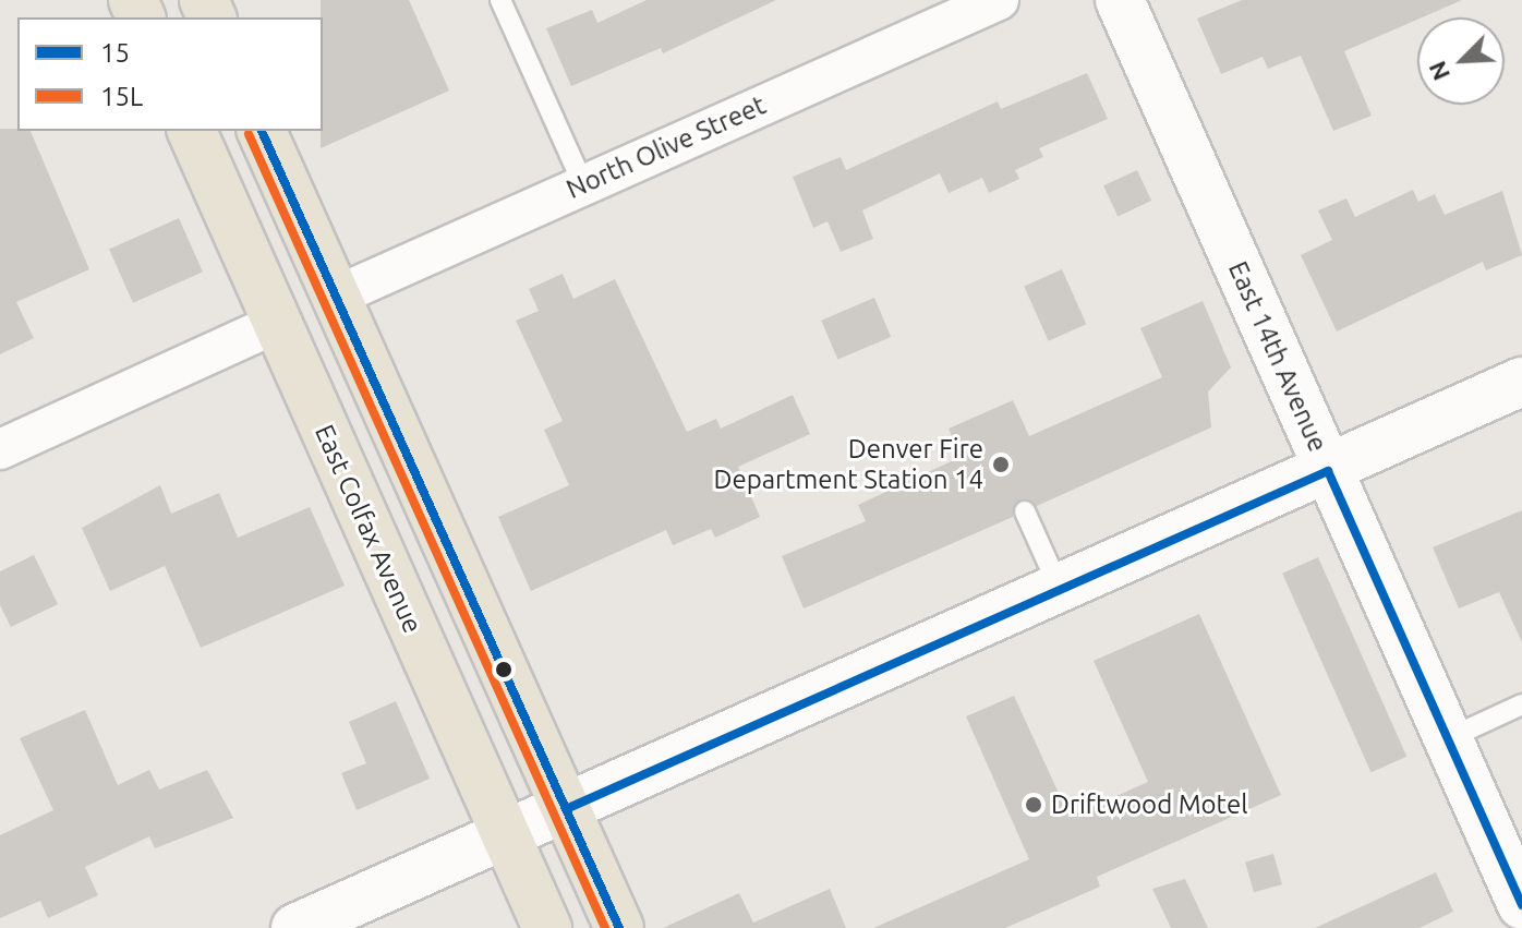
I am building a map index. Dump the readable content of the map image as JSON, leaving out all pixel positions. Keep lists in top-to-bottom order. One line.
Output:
{"streets":{"main road":["East Colfax Avenue"],"street":["North Olive Street","East 14th Avenue"]},"places":["Denver Fire Department Station 14","Driftwood Motel"],"lines":["transit line 15","transit line 15L"],"legend":["15","15L"],"north":"bottom left"}
